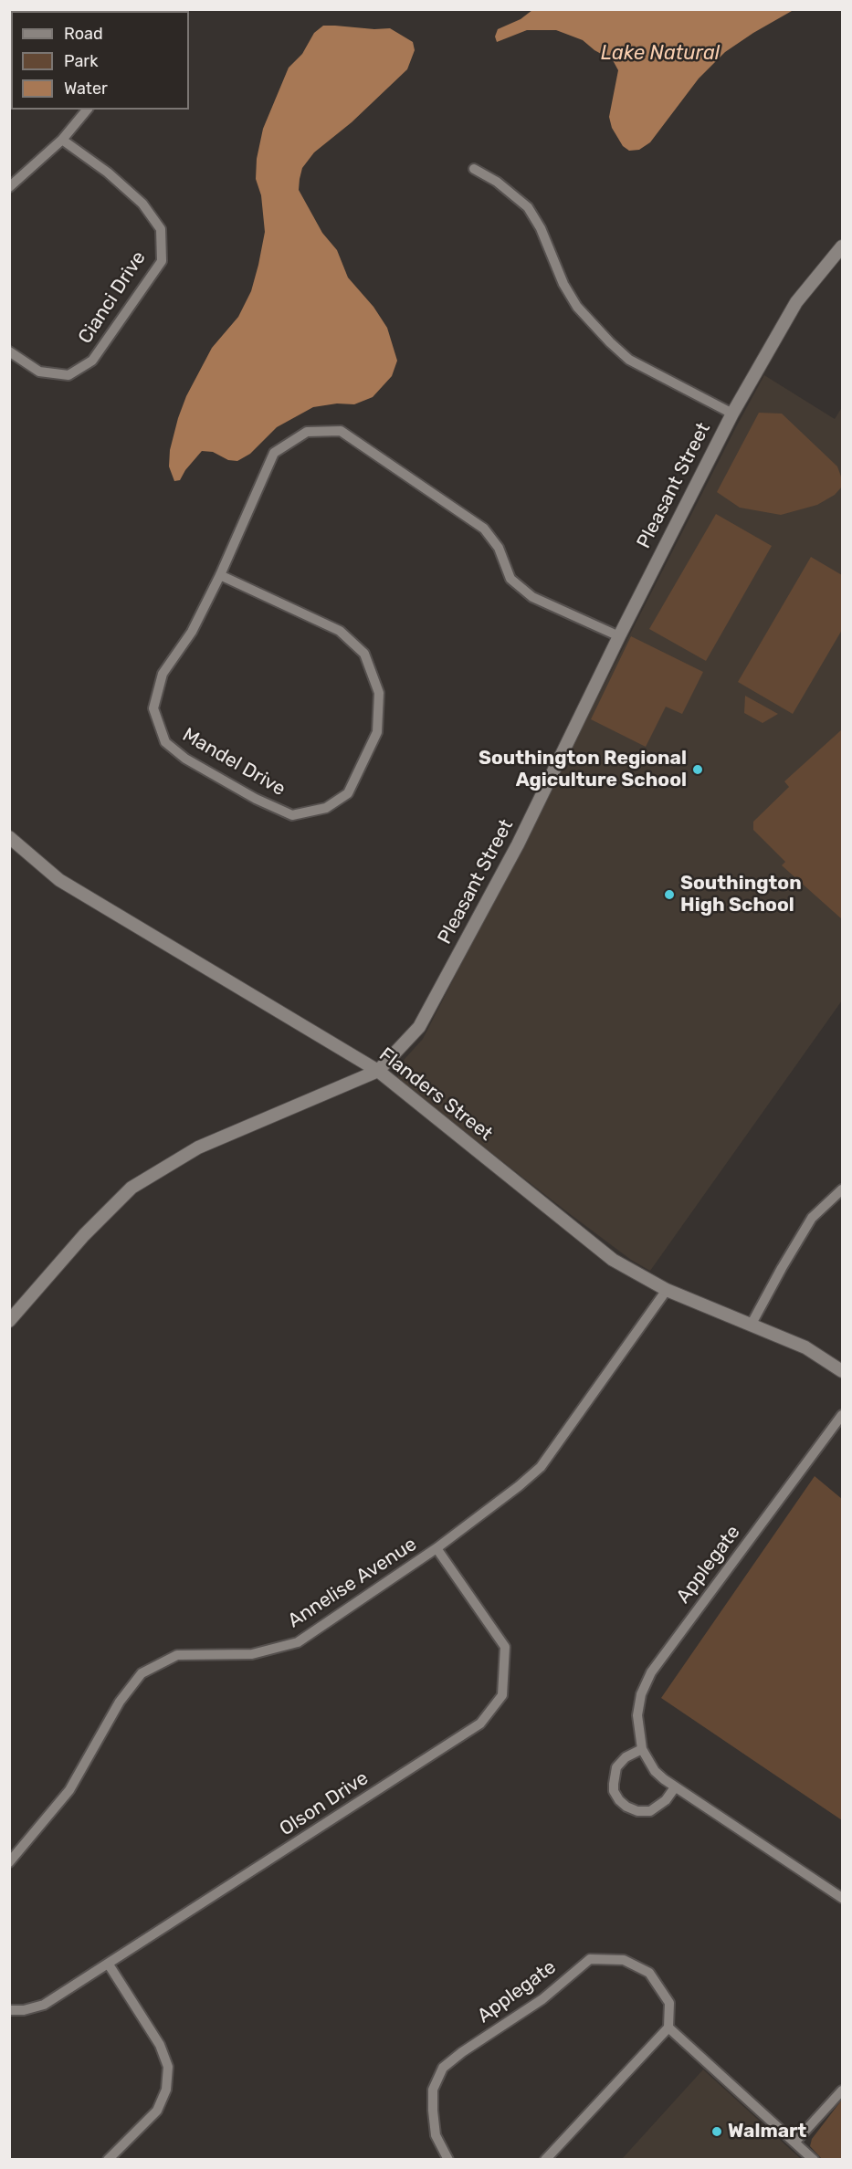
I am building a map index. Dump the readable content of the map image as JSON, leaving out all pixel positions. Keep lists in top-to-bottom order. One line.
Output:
{"streets":{"street":["Cianci Drive","Pleasant Street","Mandel Drive","Flanders Street","Applegate","Annelise Avenue","Olson Drive"]},"crossings":[["Pleasant Street","Mandel Drive"],["Pleasant Street","Flanders Street"],["Flanders Street","Annelise Avenue"],["Annelise Avenue","Olson Drive"]],"water":["Lake Natural"],"places":["Southington Regional Agiculture School","Southington High School","Walmart"],"legend":["Road","Park","Water"]}
